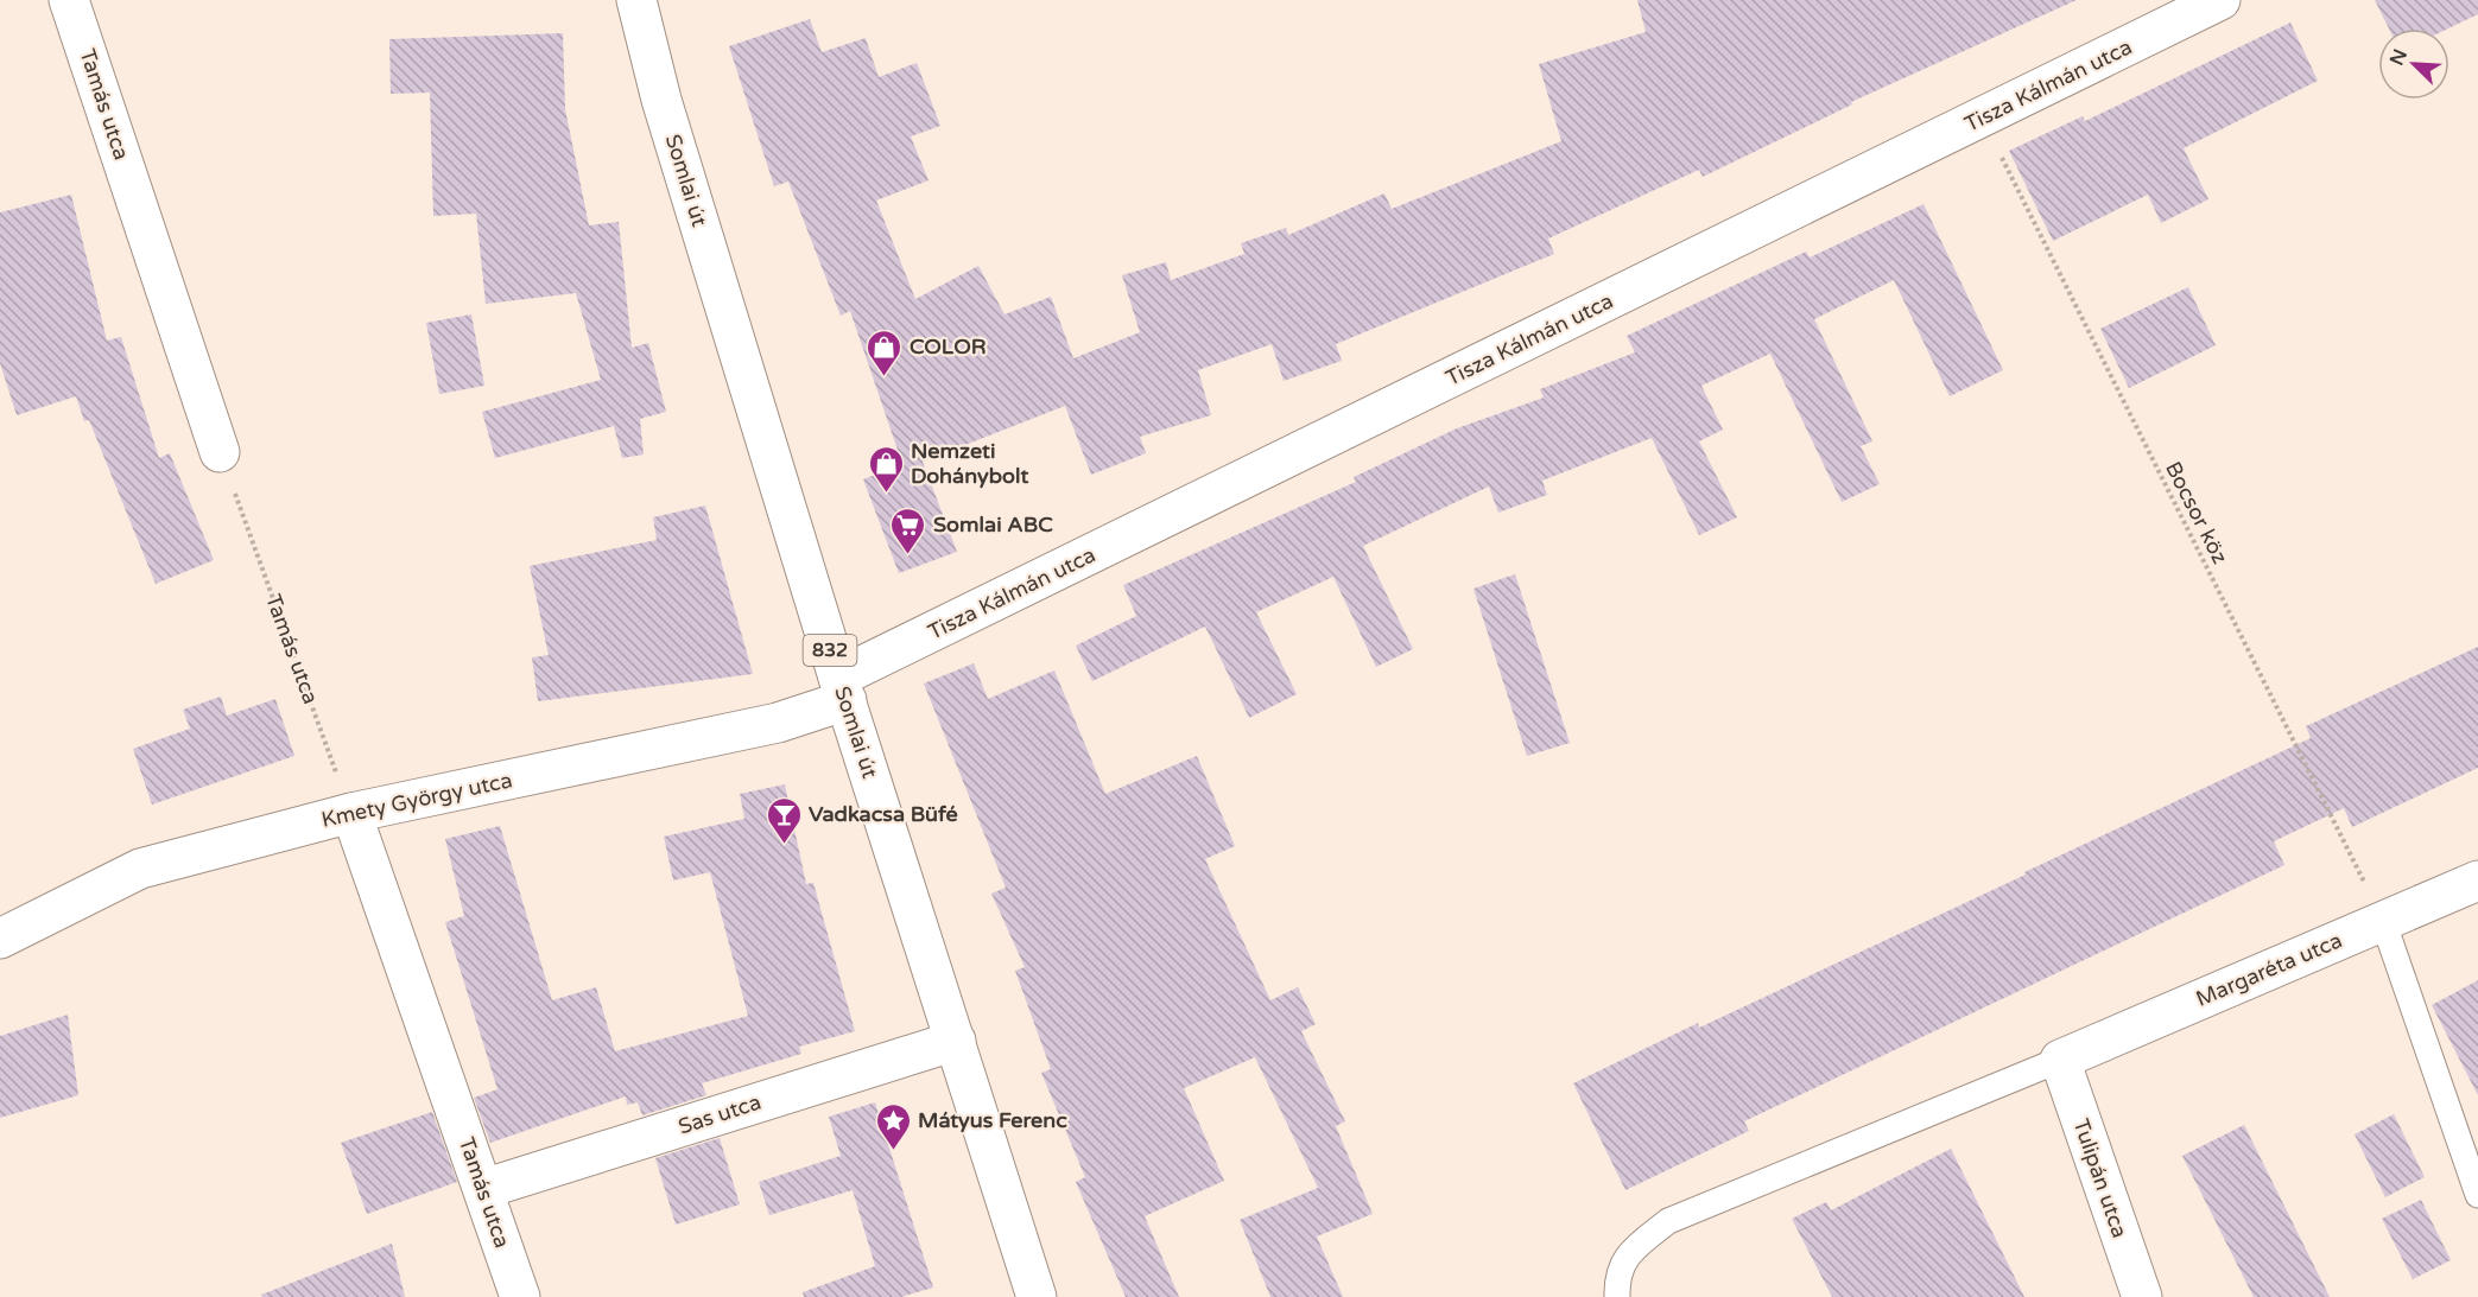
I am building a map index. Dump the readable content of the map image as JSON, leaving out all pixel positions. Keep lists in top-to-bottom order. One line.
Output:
{"streets":{"street":["Tisza Kálmán utca","Tamás utca","Somlai út","832","Kmety György utca","Margaréta utca","Sas utca","Tulipán utca"],"path":["Bocsor köz"]},"crossings":[["Tisza Kálmán utca","Somlai út"],["Tisza Kálmán utca","Bocsor köz"],["Tisza Kálmán utca","Kmety György utca"],["Tamás utca","Kmety György utca"],["Tamás utca","Sas utca"],["Somlai út","Kmety György utca"],["Somlai út","Sas utca"],["Bocsor köz","Margaréta utca"],["Margaréta utca","Tulipán utca"]],"places":{"shop":["COLOR","Nemzeti Dohánybolt"],"supermarket":["Somlai ABC"],"bar":["Vadkacsa Büfé"],"place":["Mátyus Ferenc"]},"north":"top left"}
